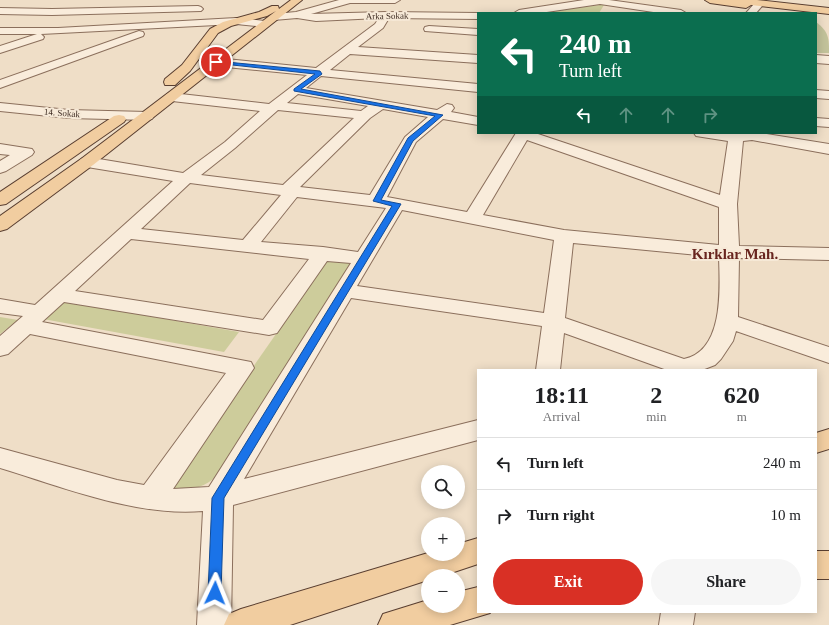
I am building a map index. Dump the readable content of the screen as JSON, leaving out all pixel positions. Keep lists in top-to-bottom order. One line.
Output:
{"streets":{"street":["Arka Sokak","14. Sokak"]},"districts":["Kırklar Mah."],"page":{"turn":["240 m","Turn left"],"eta":["18:11","Arrival","2","min","620","m"],"list":[{"name":"Turn left","value":"240 m"},{"name":"Turn right","value":"10 m"}],"map_buttons":["+","−"],"buttons":["Exit","Share"]}}
